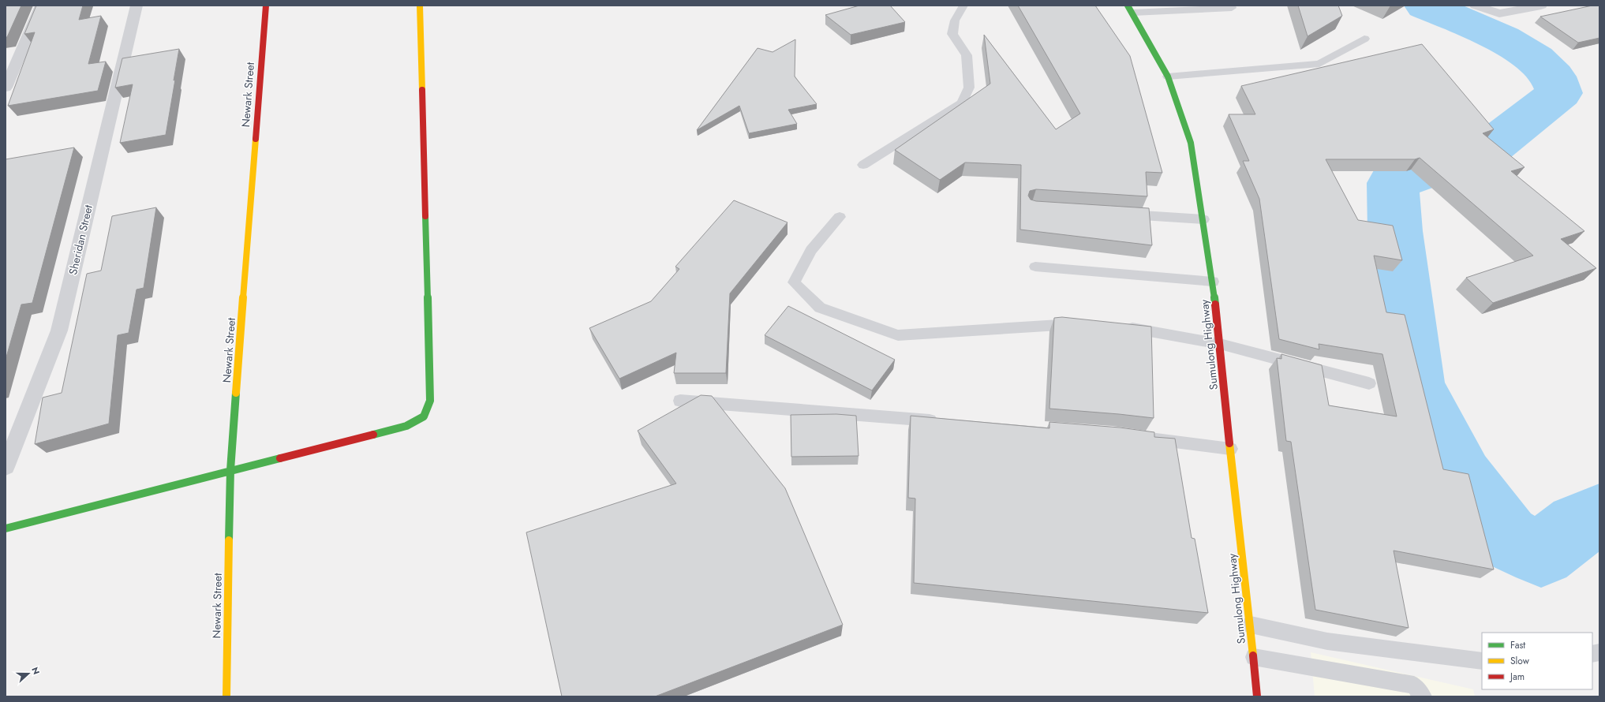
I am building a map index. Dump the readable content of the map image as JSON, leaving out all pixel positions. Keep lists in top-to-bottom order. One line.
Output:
{"streets":{"street":["Newark Street","Sheridan Street","Sumulong Highway"]},"legend":["Fast","Slow","Jam"],"north":"right"}
